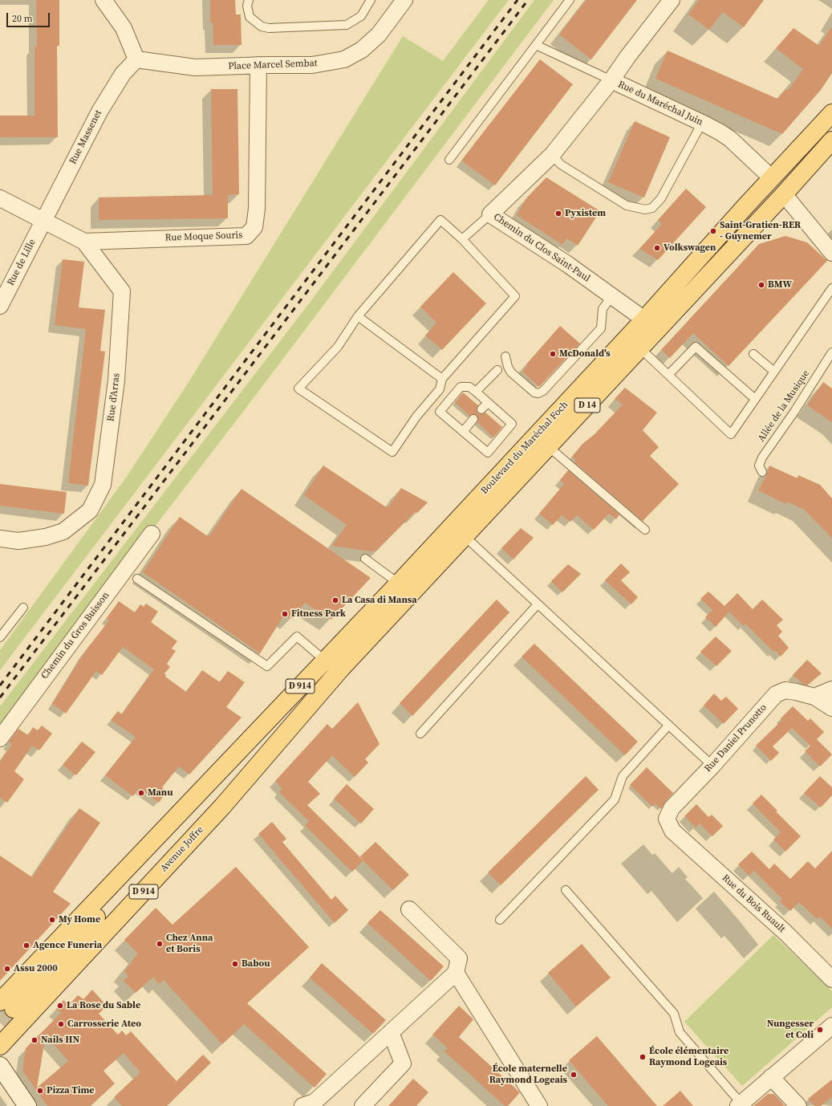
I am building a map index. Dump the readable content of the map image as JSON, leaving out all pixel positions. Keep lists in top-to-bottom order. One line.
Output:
{"streets":{"main road":["D 14","Boulevard du Maréchal Foch","D 914","Avenue Joffre"],"street":["Place Marcel Sembat","Rue du Maréchal Juin","Rue Massenet","Rue Moque Souris","Chemin du Clos Saint-Paul","Rue de Lille","Rue d'Arras","Chemin du Gros Buisson","Rue Daniel Prunotto","Rue du Bois Ruault"],"lane":["Allée de la Musique"]},"crossings":[["Place Marcel Sembat","Rue Massenet"],["Place Marcel Sembat","Rue Moque Souris"],["Rue du Maréchal Juin","Chemin du Clos Saint-Paul"],["Rue du Maréchal Juin","Boulevard du Maréchal Foch"],["Rue Massenet","Rue de Lille"],["Rue Massenet","Rue d'Arras"],["Rue Moque Souris","Rue d'Arras"],["Chemin du Clos Saint-Paul","Boulevard du Maréchal Foch"],["Rue de Lille","Rue d'Arras"],["Boulevard du Maréchal Foch","Avenue Joffre"],["Rue Daniel Prunotto","Rue du Bois Ruault"]],"places":["Pyxistem","Saint-Gratien-RER - Guynemer","Volkswagen","BMW","McDonald's","La Casa di Mansa","Fitness Park","Manu","My Home","Chez Anna et Boris","Agence Funeria","Babou","Assu 2000","La Rose du Sable","Carrosserie Ateo","Nungesser et Coli","Nails HN","École élémentaire Raymond Logeais","École maternelle Raymond Logeais","Pizza Time"],"scale_bar":"20 m"}
